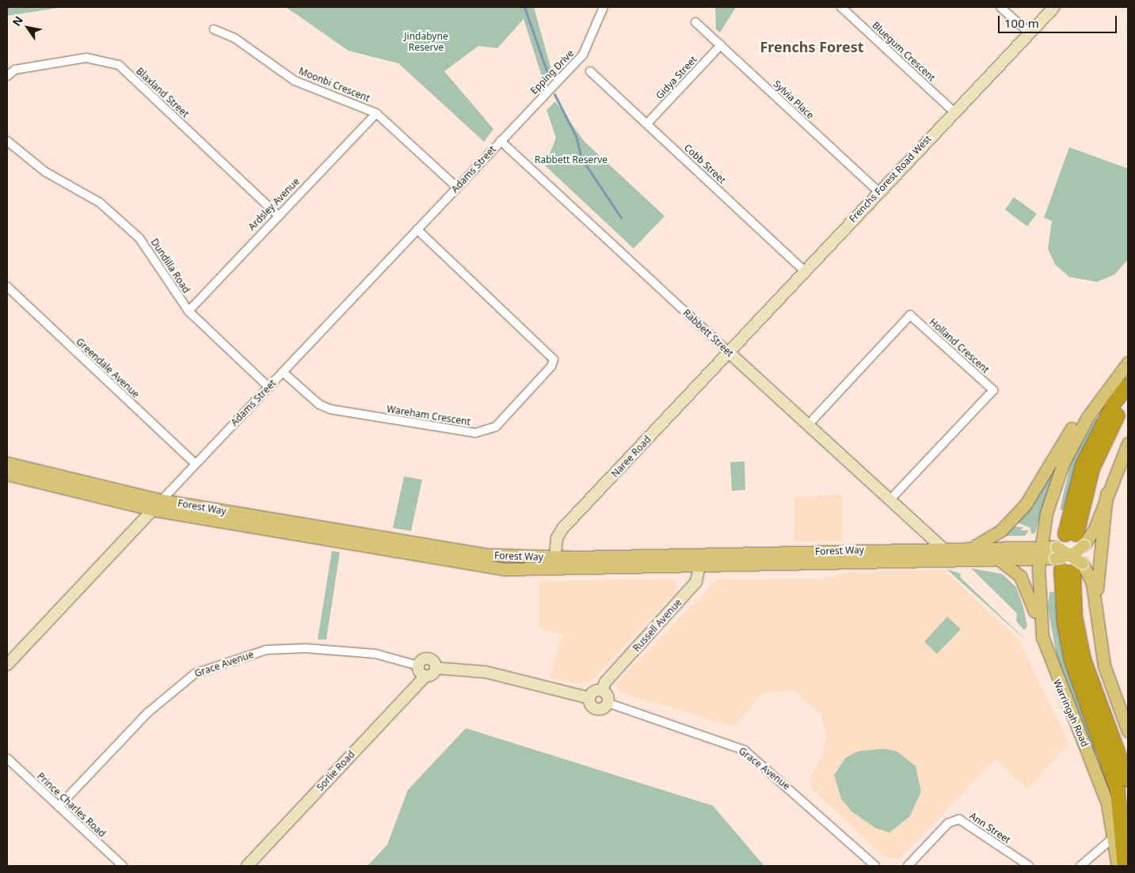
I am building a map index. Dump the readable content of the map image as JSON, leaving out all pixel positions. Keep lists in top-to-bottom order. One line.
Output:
{"streets":{"highway":["Warringah Road"],"main road":["Forest Way"],"street":["Bluegum Crescent","Epping Drive","Gidya Street","Moonbi Crescent","Blaxland Street","Sylvia Place","Cobb Street","Adams Street","Frenchs Forest Road West","Ardsley Avenue","Dundilla Road","Rabbett Street","Holland Crescent","Greendale Avenue","Wareham Crescent","Naree Road","Russell Avenue","Grace Avenue","Sorlie Road","Prince Charles Road","Ann Street"]},"crossings":[["Bluegum Crescent","Frenchs Forest Road West"],["Epping Drive","Adams Street"],["Epping Drive","Rabbett Street"],["Gidya Street","Sylvia Place"],["Gidya Street","Cobb Street"],["Moonbi Crescent","Adams Street"],["Moonbi Crescent","Ardsley Avenue"],["Blaxland Street","Ardsley Avenue"],["Sylvia Place","Frenchs Forest Road West"],["Cobb Street","Frenchs Forest Road West"],["Adams Street","Dundilla Road"],["Adams Street","Rabbett Street"],["Adams Street","Greendale Avenue"],["Adams Street","Wareham Crescent"],["Adams Street","Forest Way"],["Frenchs Forest Road West","Rabbett Street"],["Frenchs Forest Road West","Naree Road"],["Ardsley Avenue","Dundilla Road"],["Rabbett Street","Holland Crescent"],["Rabbett Street","Naree Road"],["Rabbett Street","Forest Way"],["Naree Road","Forest Way"],["Forest Way","Russell Avenue"],["Forest Way","Warringah Road"],["Russell Avenue","Grace Avenue"],["Grace Avenue","Prince Charles Road"]],"districts":["Frenchs Forest"],"parks":["Jindabyne Reserve","Rabbett Reserve"],"scale_bar":"100 m","north":"top left"}
